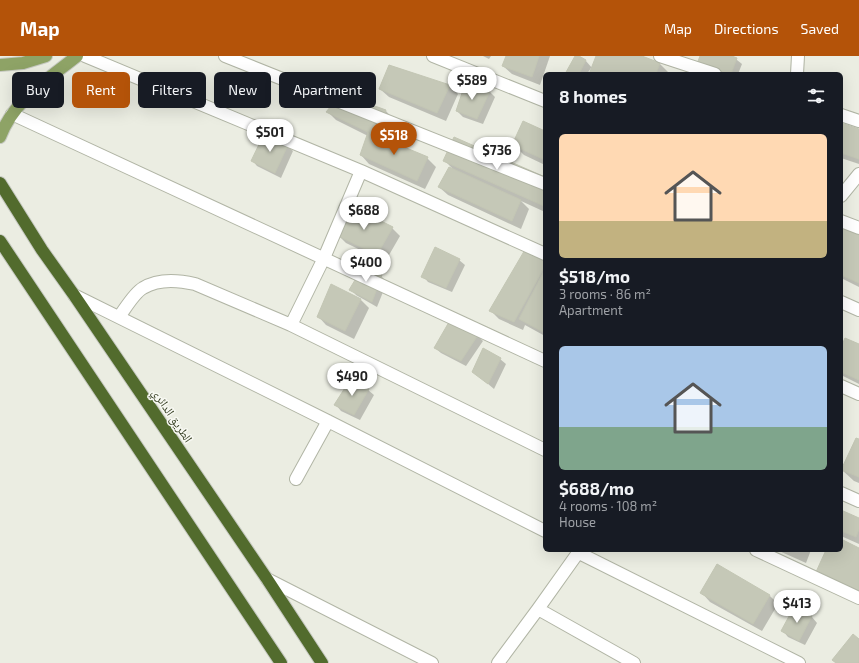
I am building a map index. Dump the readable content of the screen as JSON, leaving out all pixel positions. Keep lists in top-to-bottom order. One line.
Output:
{"streets":{"highway":["الطريق الدائري"]},"page":{"header":"Map","nav":["Map","Directions","Saved"],"price":["$589","$501","$518","$736","$688","$400","$490","$413"],"chip":["Buy","Rent","Filters","New","Apartment"],"heading":"8 homes","list":[{"name":"$518/mo","note":"3 rooms · 86 m² · Apartment"},{"name":"$688/mo","note":"4 rooms · 108 m² · House"}]}}
